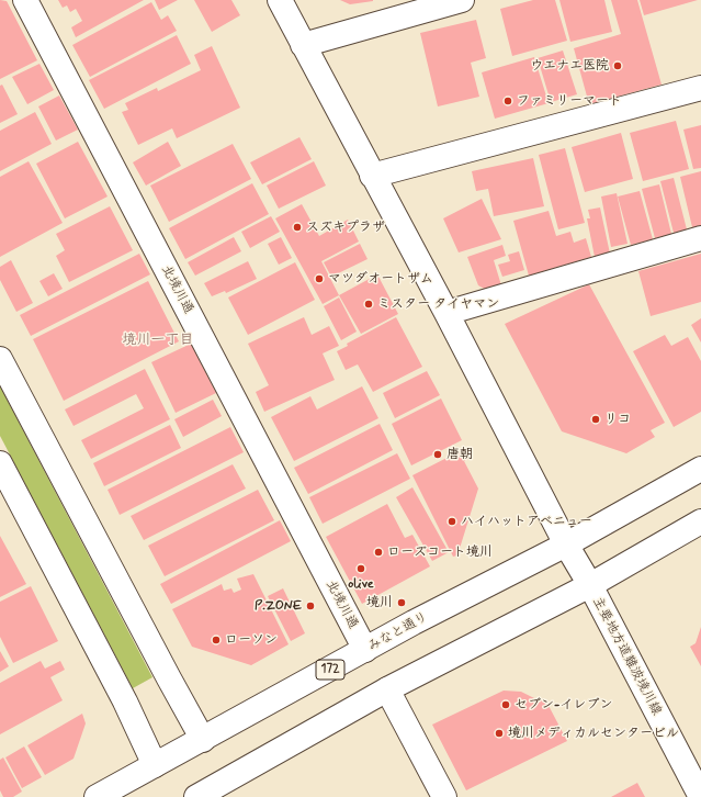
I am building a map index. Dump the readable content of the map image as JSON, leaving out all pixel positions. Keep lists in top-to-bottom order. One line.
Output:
{"streets":{"main road":["北境川通","みなと通り","主要地方道難波境川線","172"]},"crossings":[["北境川通","みなと通り"],["みなと通り","主要地方道難波境川線"]],"districts":["境川一丁目"],"places":["ウエナエ医院","ファミリーマート","スズキプラザ","マツダオートザム","ミスター タイヤマン","リコ","唐朝","ハイハットアベニュー","ローズコート境川","olive","境川","P.ZONE","ローソン","セブン-イレブン","境川メディカルセンタービル"]}
